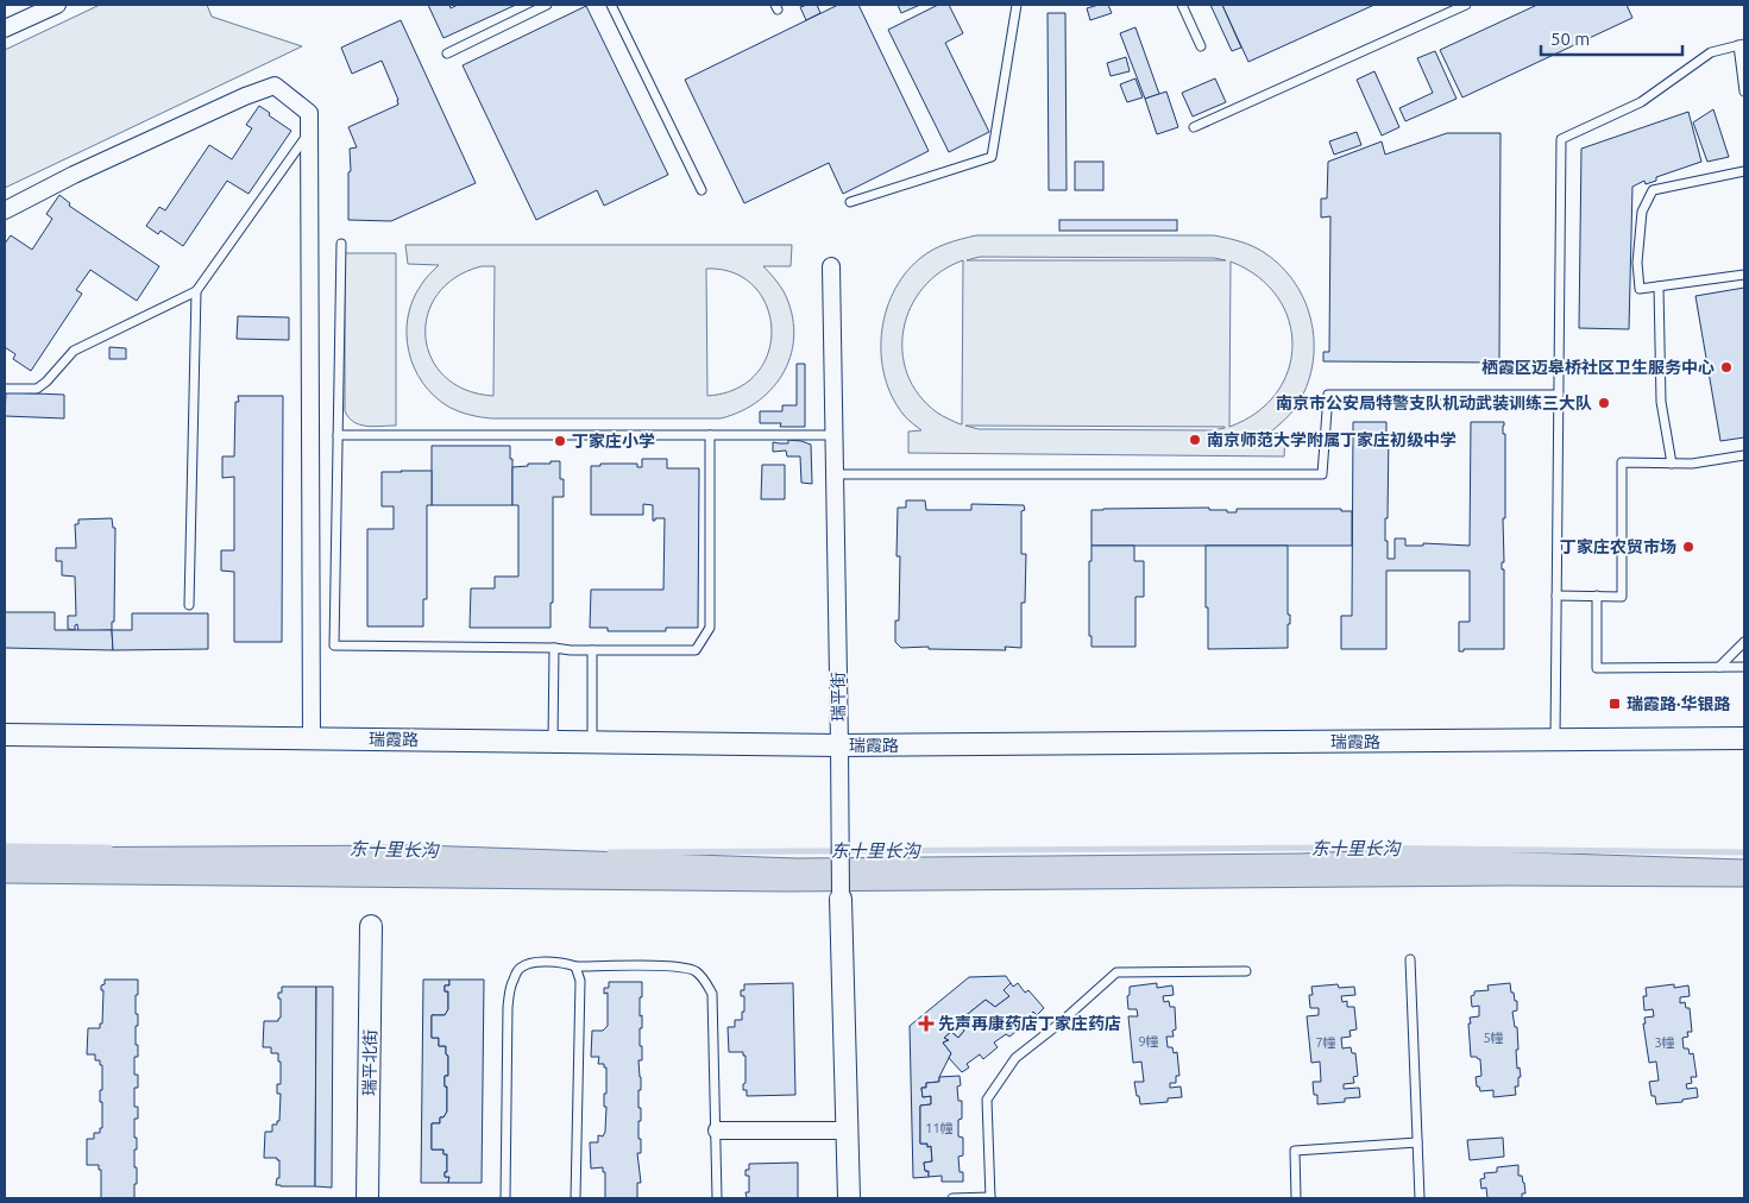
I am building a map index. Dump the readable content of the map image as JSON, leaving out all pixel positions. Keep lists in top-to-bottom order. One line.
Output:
{"streets":{"street":["瑞平街","瑞霞路","瑞平北街"]},"crossings":[["瑞平街","瑞霞路"]],"water":["东十里长沟"],"places":{"other":["栖霞区迈皋桥社区卫生服务中心","南京市公安局特警支队机动武装训练三大队","南京师范大学附属丁家庄初级中学","丁家庄小学","丁家庄农贸市场"],"transit":["瑞霞路·华银路"],"health":["先声再康药店丁家庄药店"]},"house_numbers":["5幢","9幢","7幢","3幢","11幢"],"scale_bar":"50 m"}
